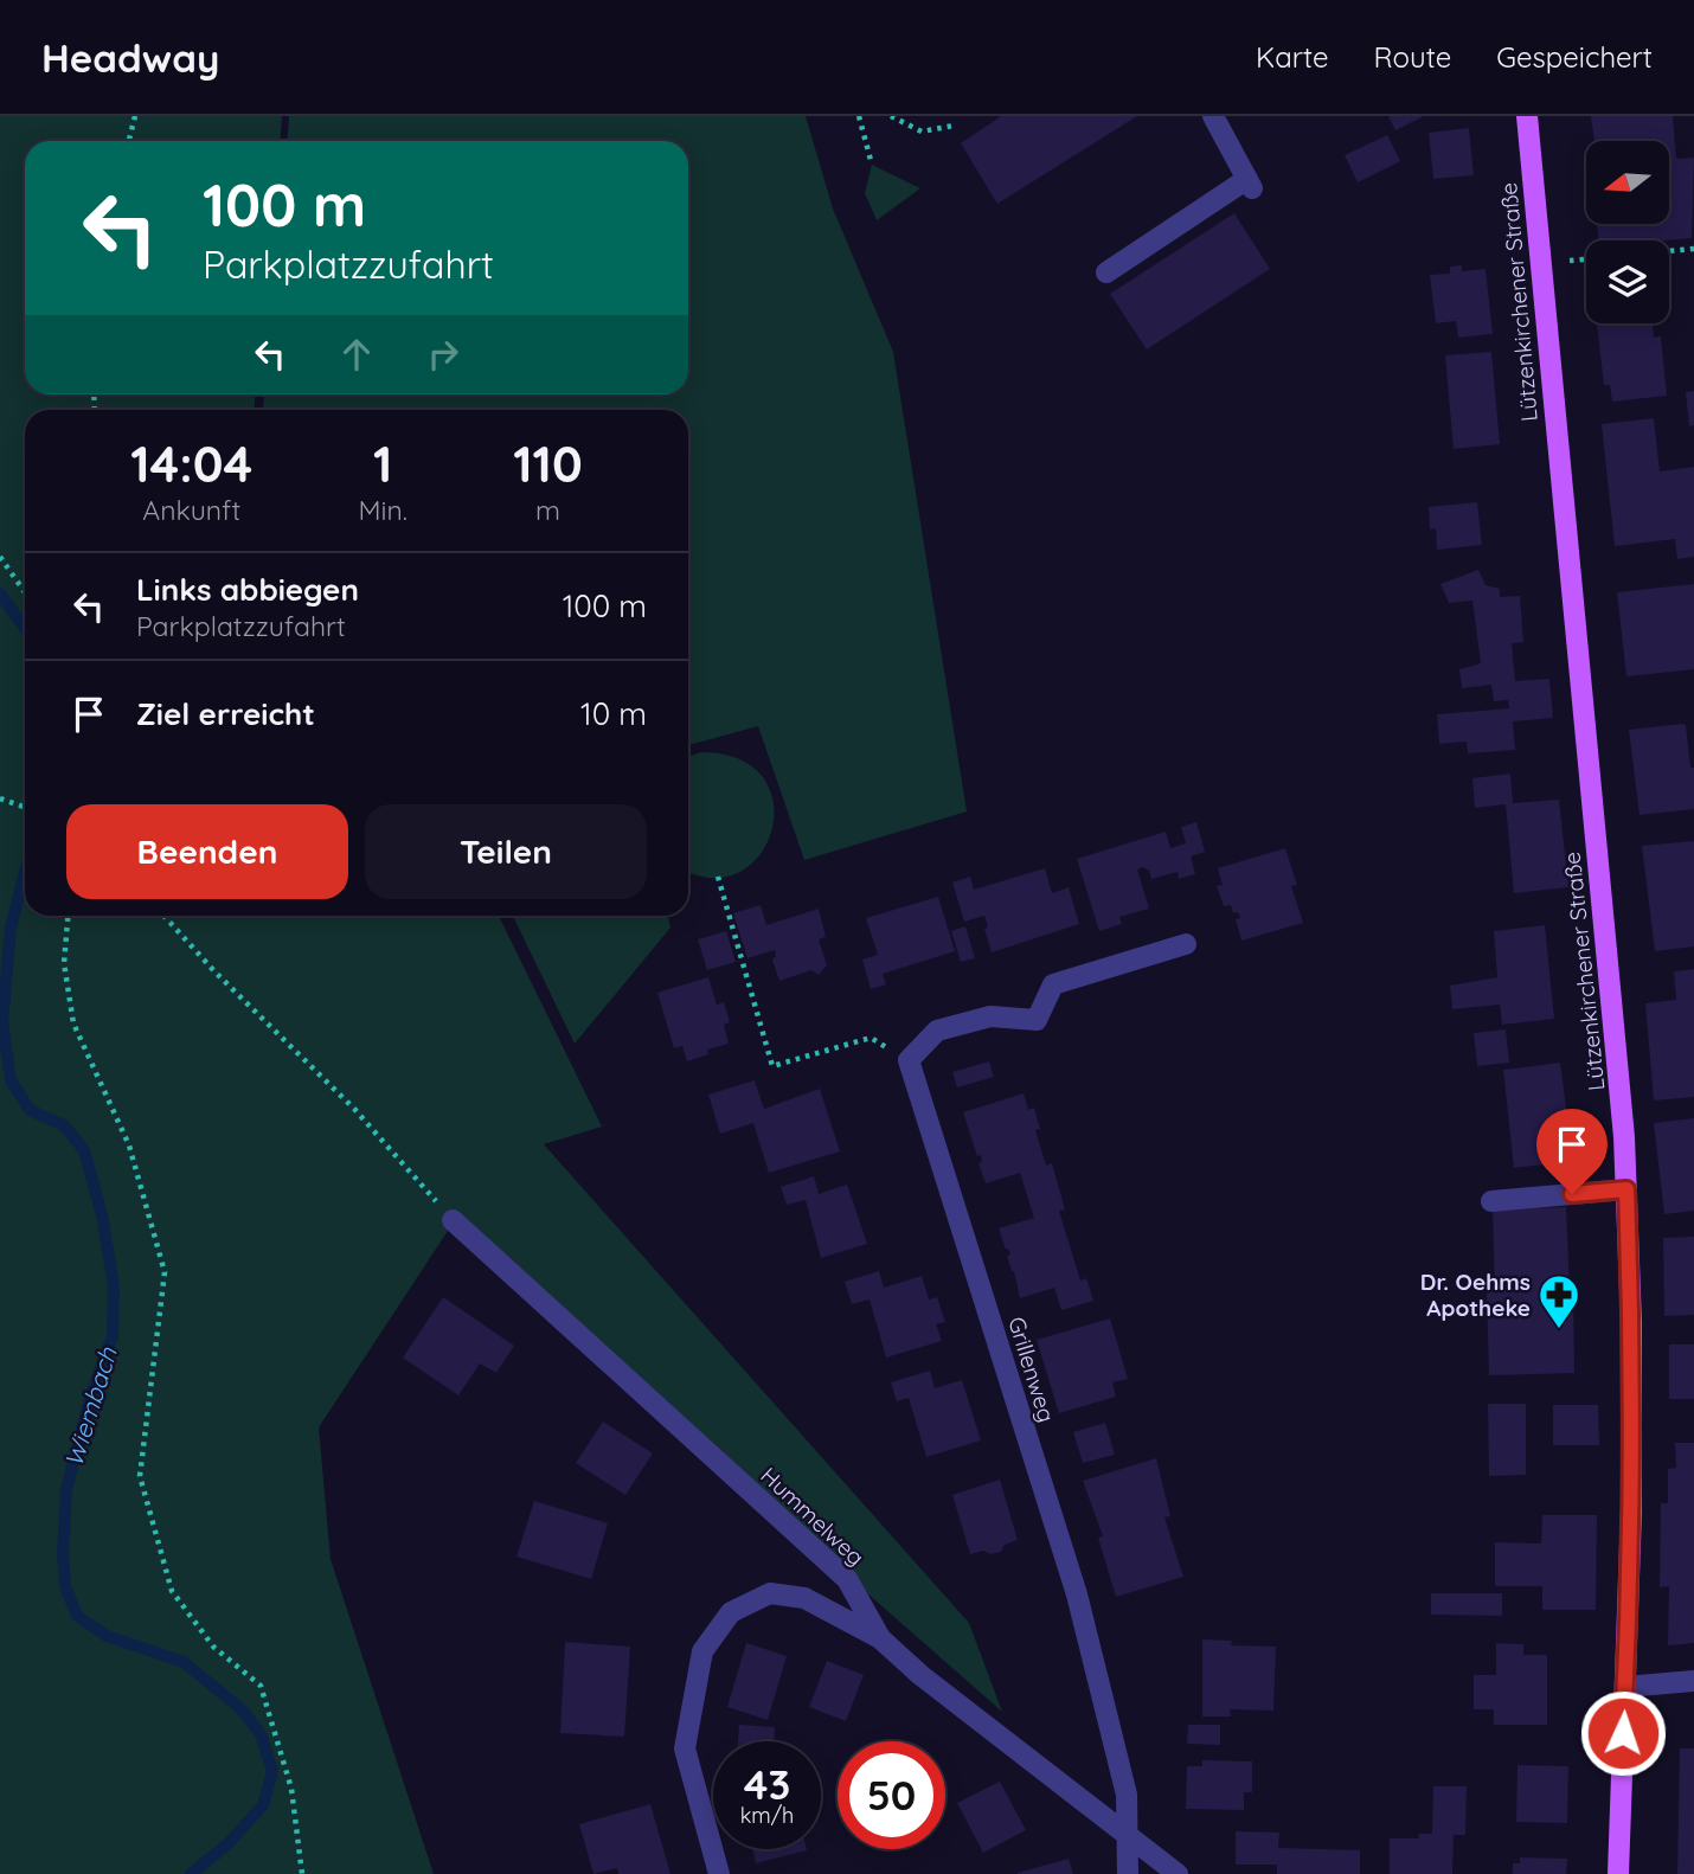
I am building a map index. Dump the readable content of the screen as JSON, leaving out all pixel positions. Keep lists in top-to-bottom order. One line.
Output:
{"streets":{"main road":["Lützenkirchener Straße"],"street":["Grillenweg","Hummelweg"]},"crossings":[["Grillenweg","Hummelweg"]],"water":["Wiembach"],"places":{"pharmacy":["Dr. Oehms Apotheke"]},"north":"left","page":{"header":"Headway","nav":["Karte","Route","Gespeichert"],"turn":["100 m","Parkplatzzufahrt"],"eta":["14:04","Ankunft","1","Min.","110","m"],"list":[{"name":"Links abbiegen","note":"Parkplatzzufahrt","value":"100 m"},{"name":"Ziel erreicht","value":"10 m"}],"buttons":["Beenden","Teilen"],"speed":"43 km/h","limit":"50"}}
